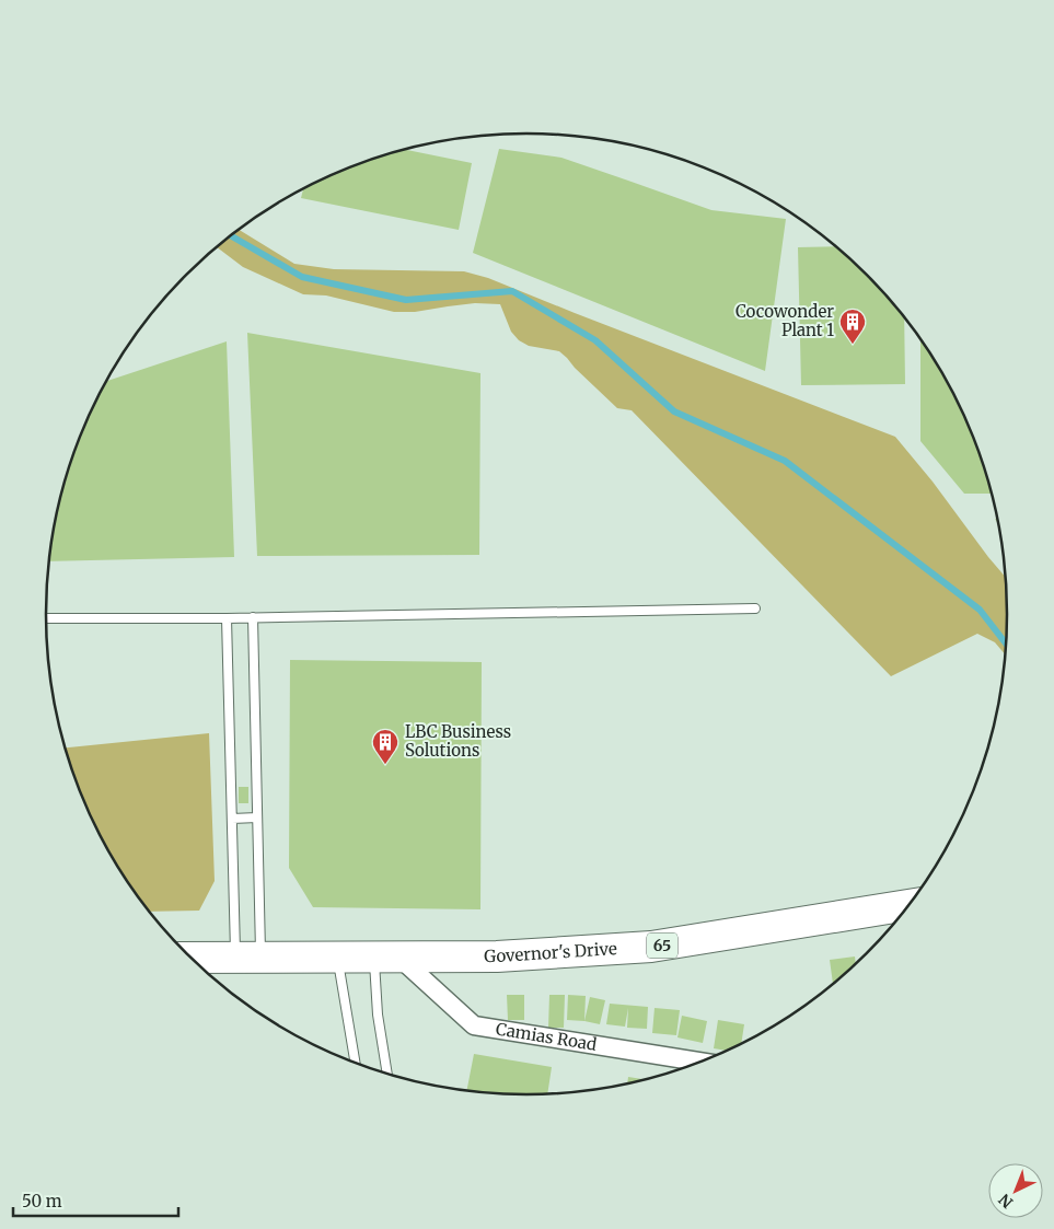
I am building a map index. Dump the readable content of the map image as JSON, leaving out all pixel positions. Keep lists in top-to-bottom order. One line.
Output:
{"streets":{"highway":["65","Governor's Drive"],"street":["Camias Road"]},"crossings":[["Governor's Drive","Camias Road"]],"places":{"building":["Cocowonder Plant 1","LBC Business Solutions"]},"scale_bar":"50 m","north":"bottom left"}
